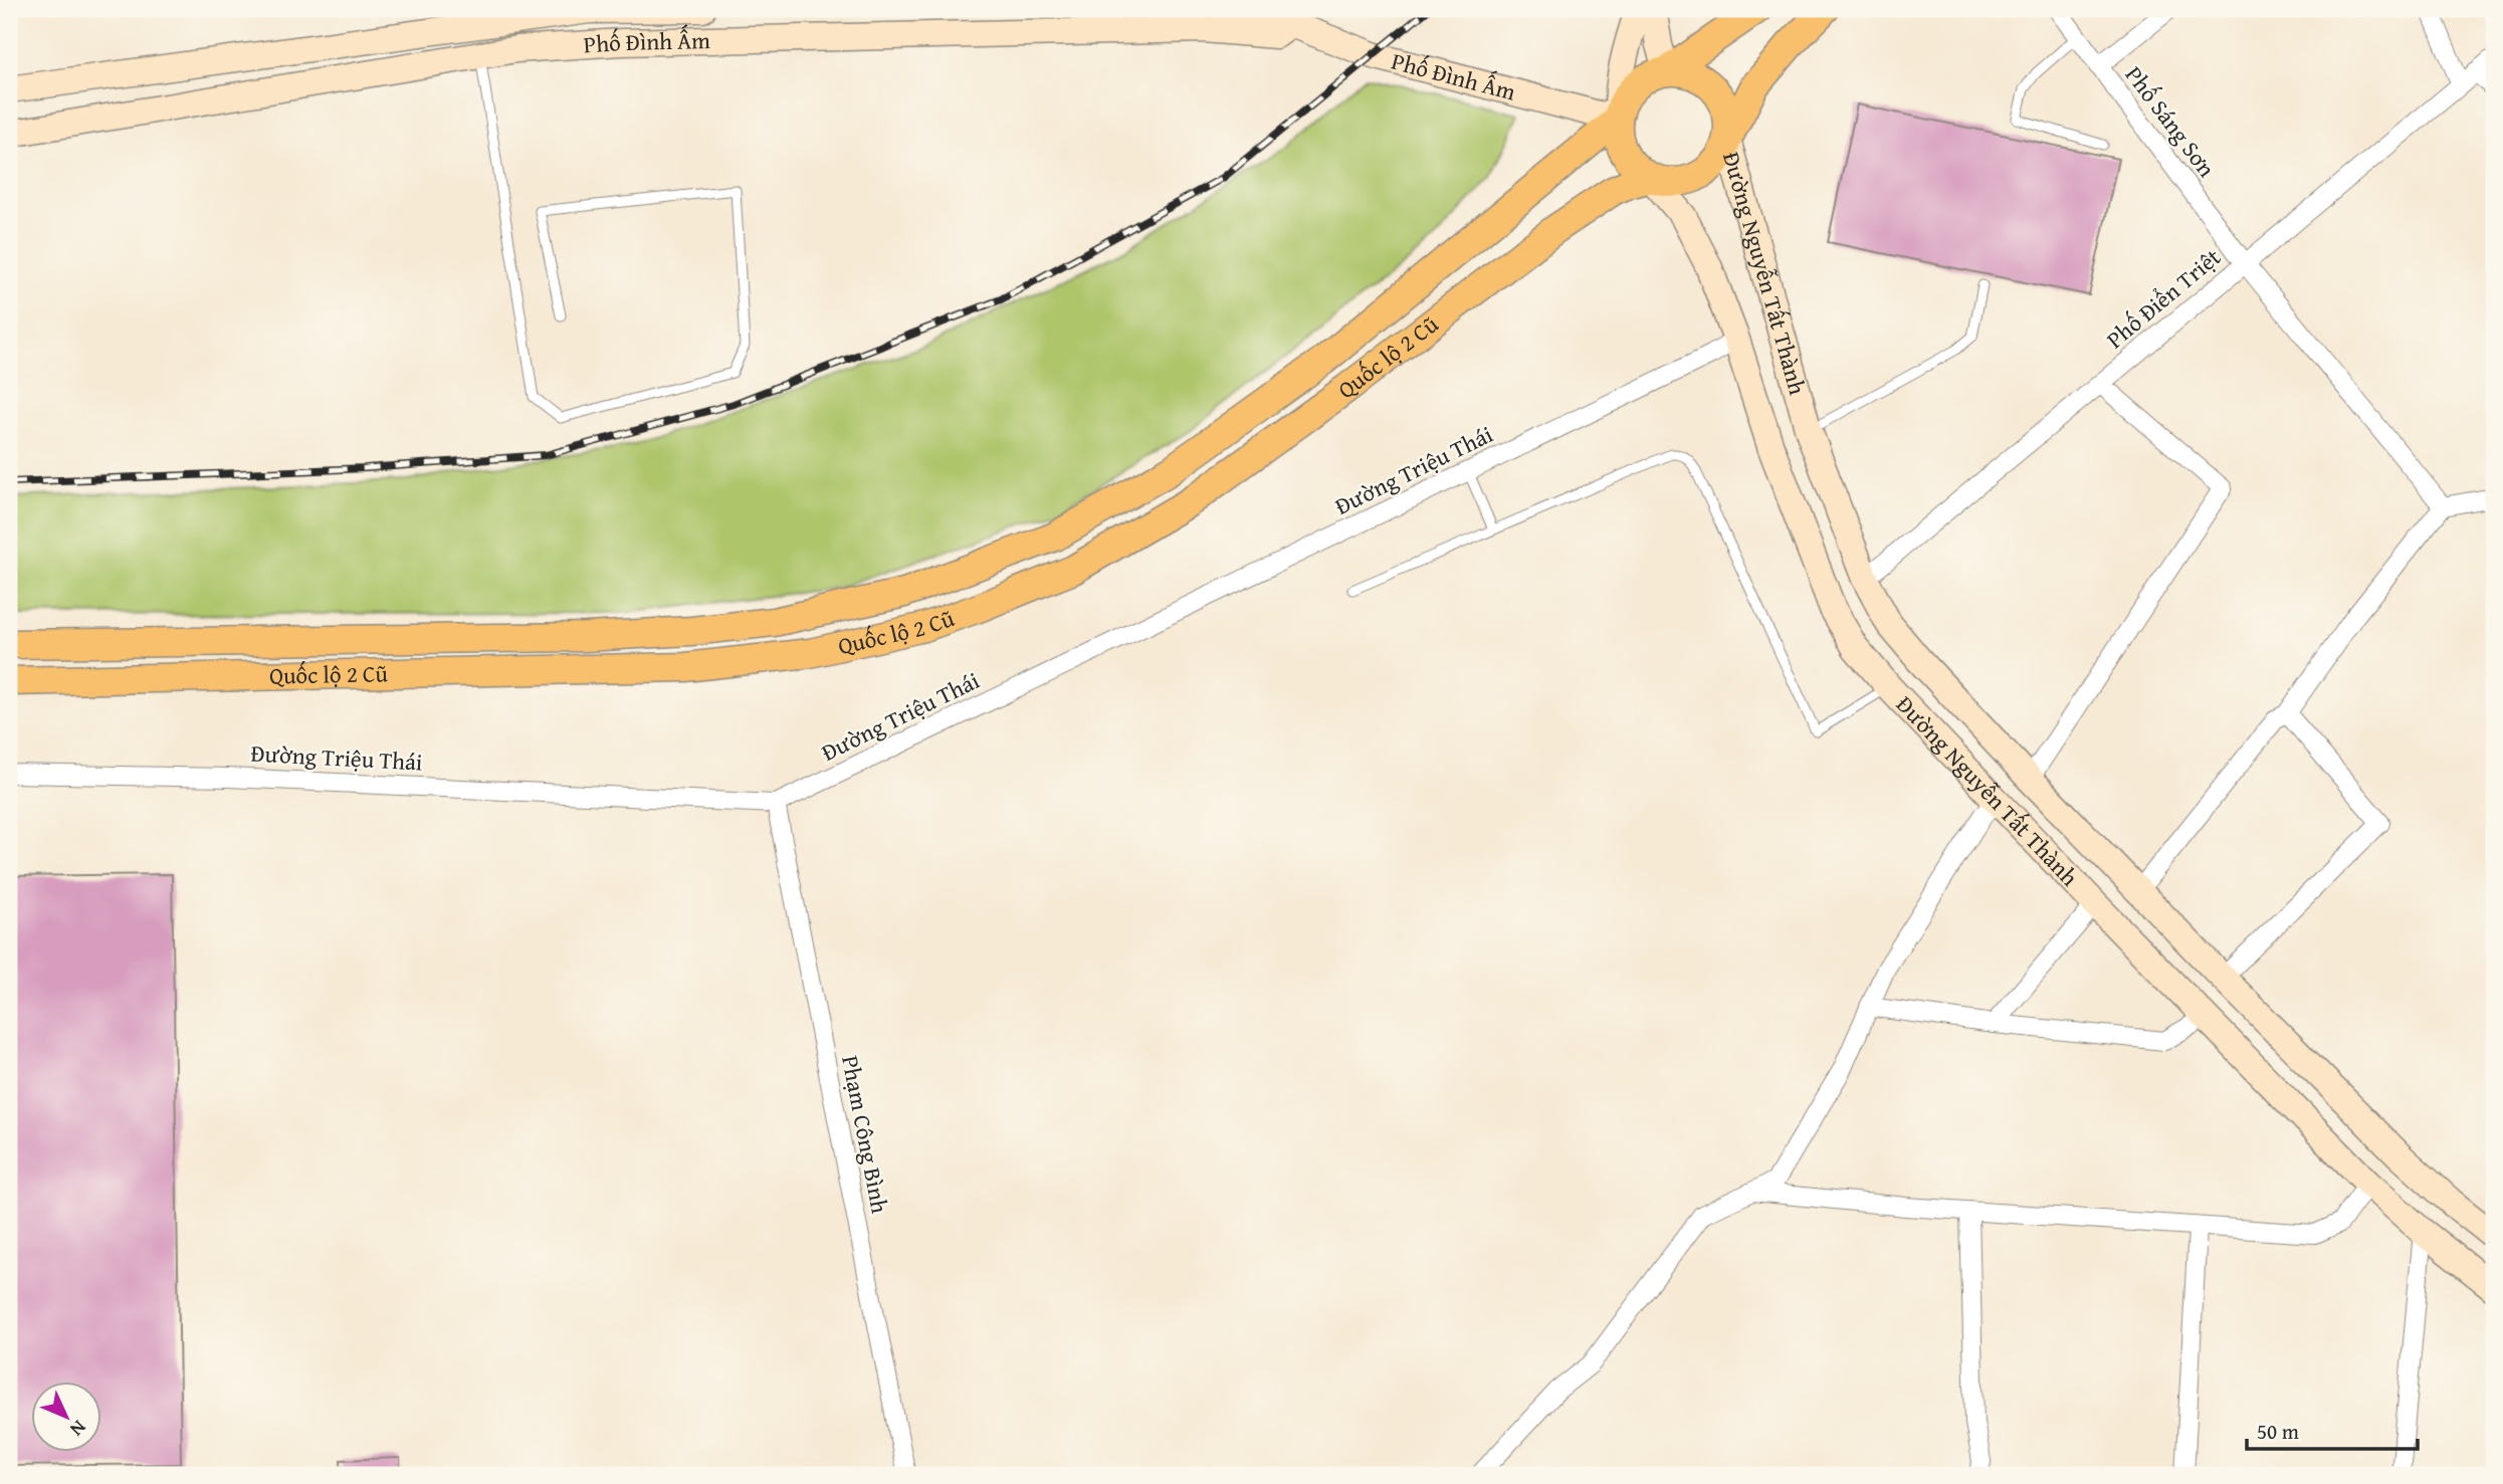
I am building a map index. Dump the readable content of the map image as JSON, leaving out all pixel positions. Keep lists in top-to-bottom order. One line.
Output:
{"streets":{"main road":["Phố Đình Ấm","Đường Nguyễn Tất Thành","Quốc lộ 2 Cũ"],"street":["Phố Sáng Sơn","Phố Điển Triệt","Đường Triệu Thái","Phạm Công Bình"]},"crossings":[["Phố Đình Ấm","Đường Nguyễn Tất Thành"],["Phố Đình Ấm","Quốc lộ 2 Cũ"],["Phố Sáng Sơn","Phố Điển Triệt"],["Đường Nguyễn Tất Thành","Phố Điển Triệt"],["Đường Nguyễn Tất Thành","Quốc lộ 2 Cũ"],["Đường Nguyễn Tất Thành","Đường Triệu Thái"],["Đường Triệu Thái","Phạm Công Bình"]],"scale_bar":"50 m","north":"bottom right"}
